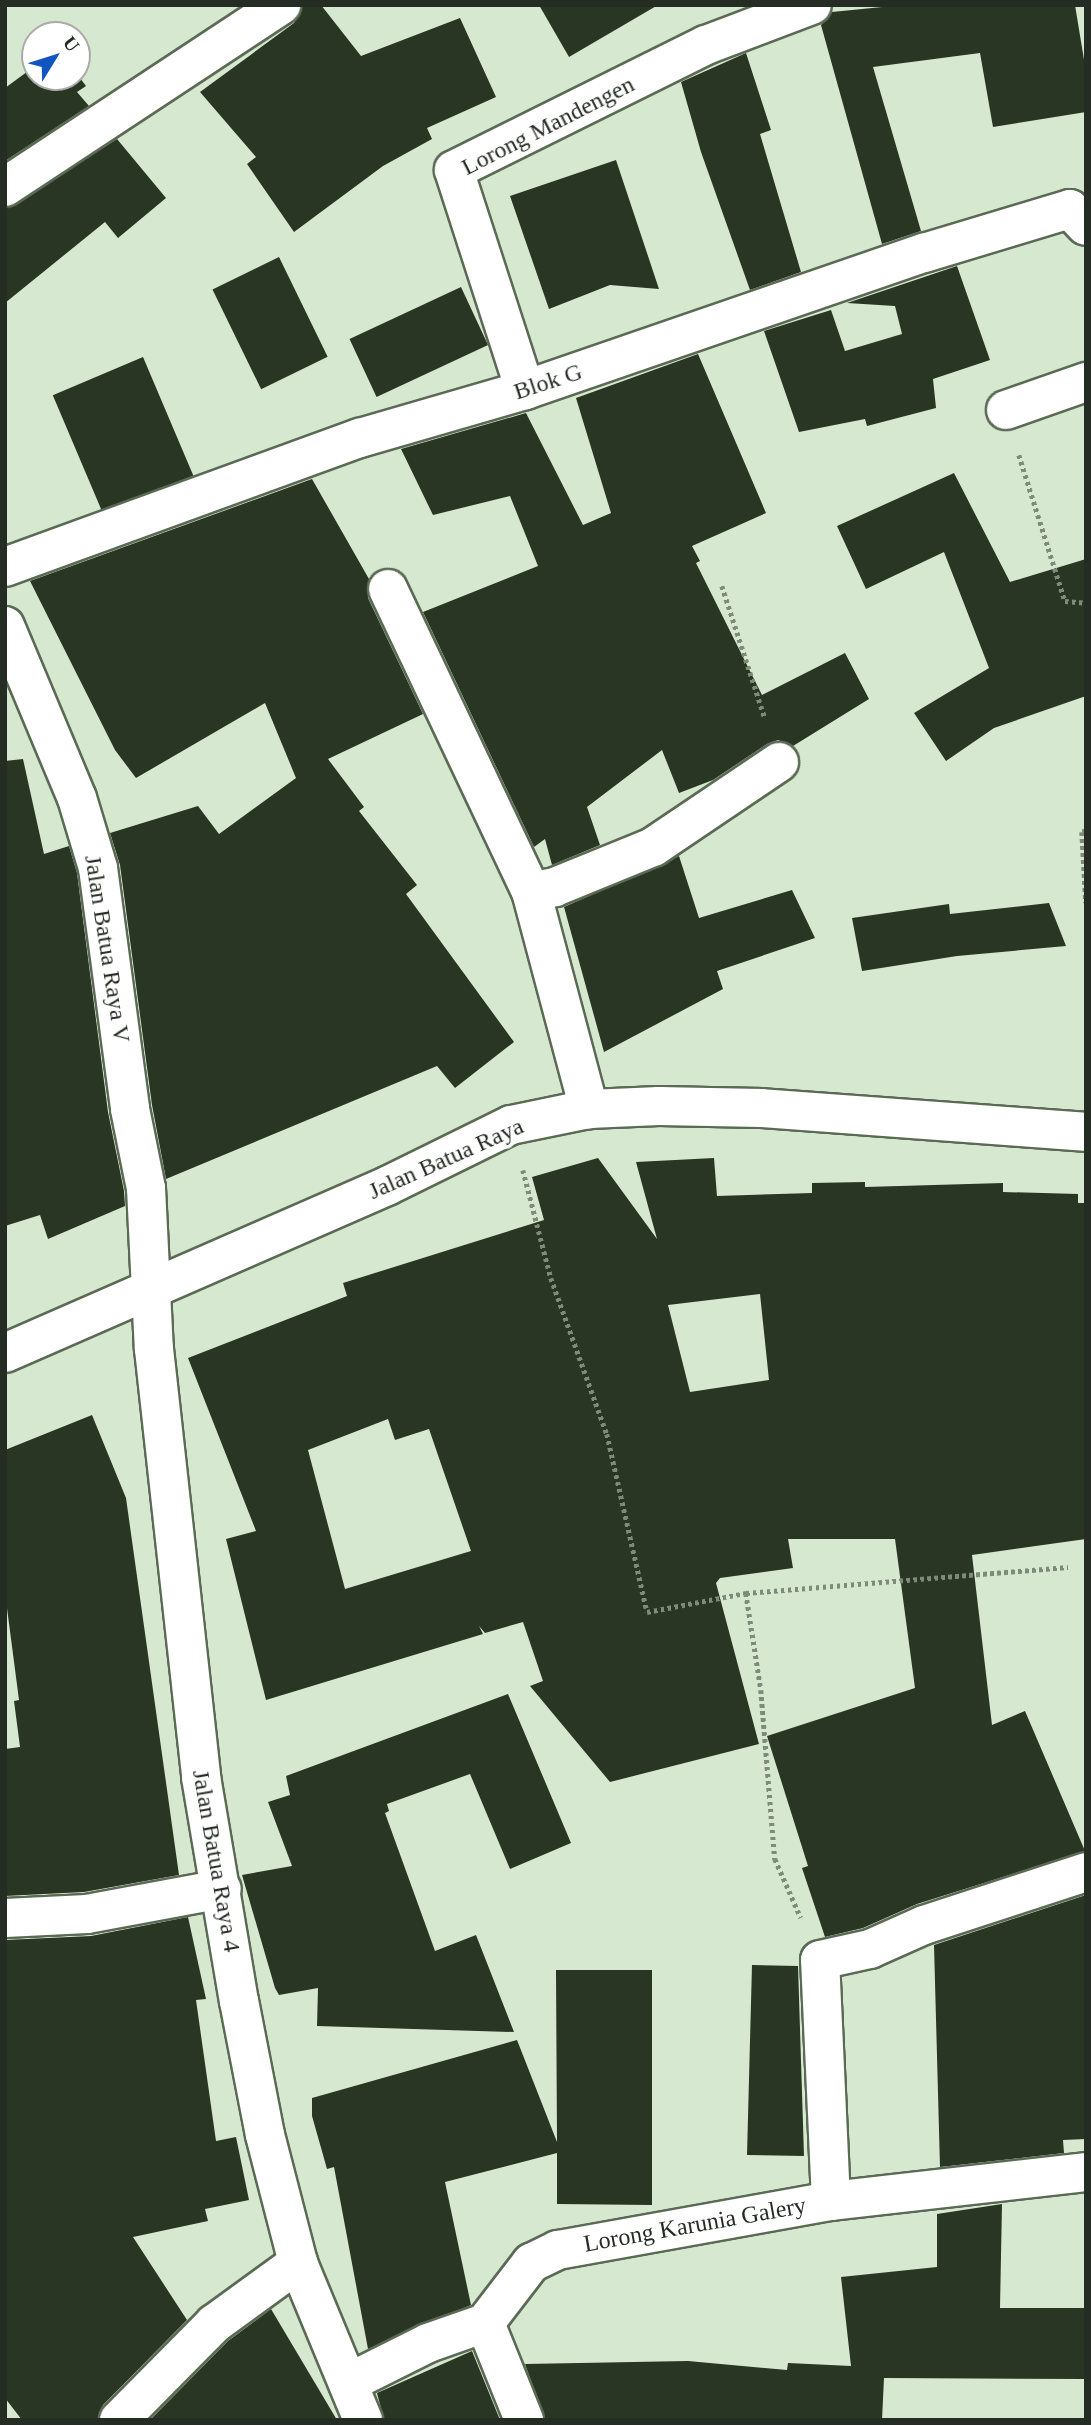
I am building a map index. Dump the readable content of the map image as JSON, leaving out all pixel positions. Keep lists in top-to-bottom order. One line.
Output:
{"streets":{"street":["Lorong Mandengen","Blok G","Jalan Batua Raya V","Jalan Batua Raya","Jalan Batua Raya 4","Lorong Karunia Galery"]},"crossings":[["Lorong Mandengen","Blok G"],["Jalan Batua Raya V","Jalan Batua Raya"],["Jalan Batua Raya V","Jalan Batua Raya 4"],["Jalan Batua Raya","Jalan Batua Raya 4"]],"north":"top right"}
